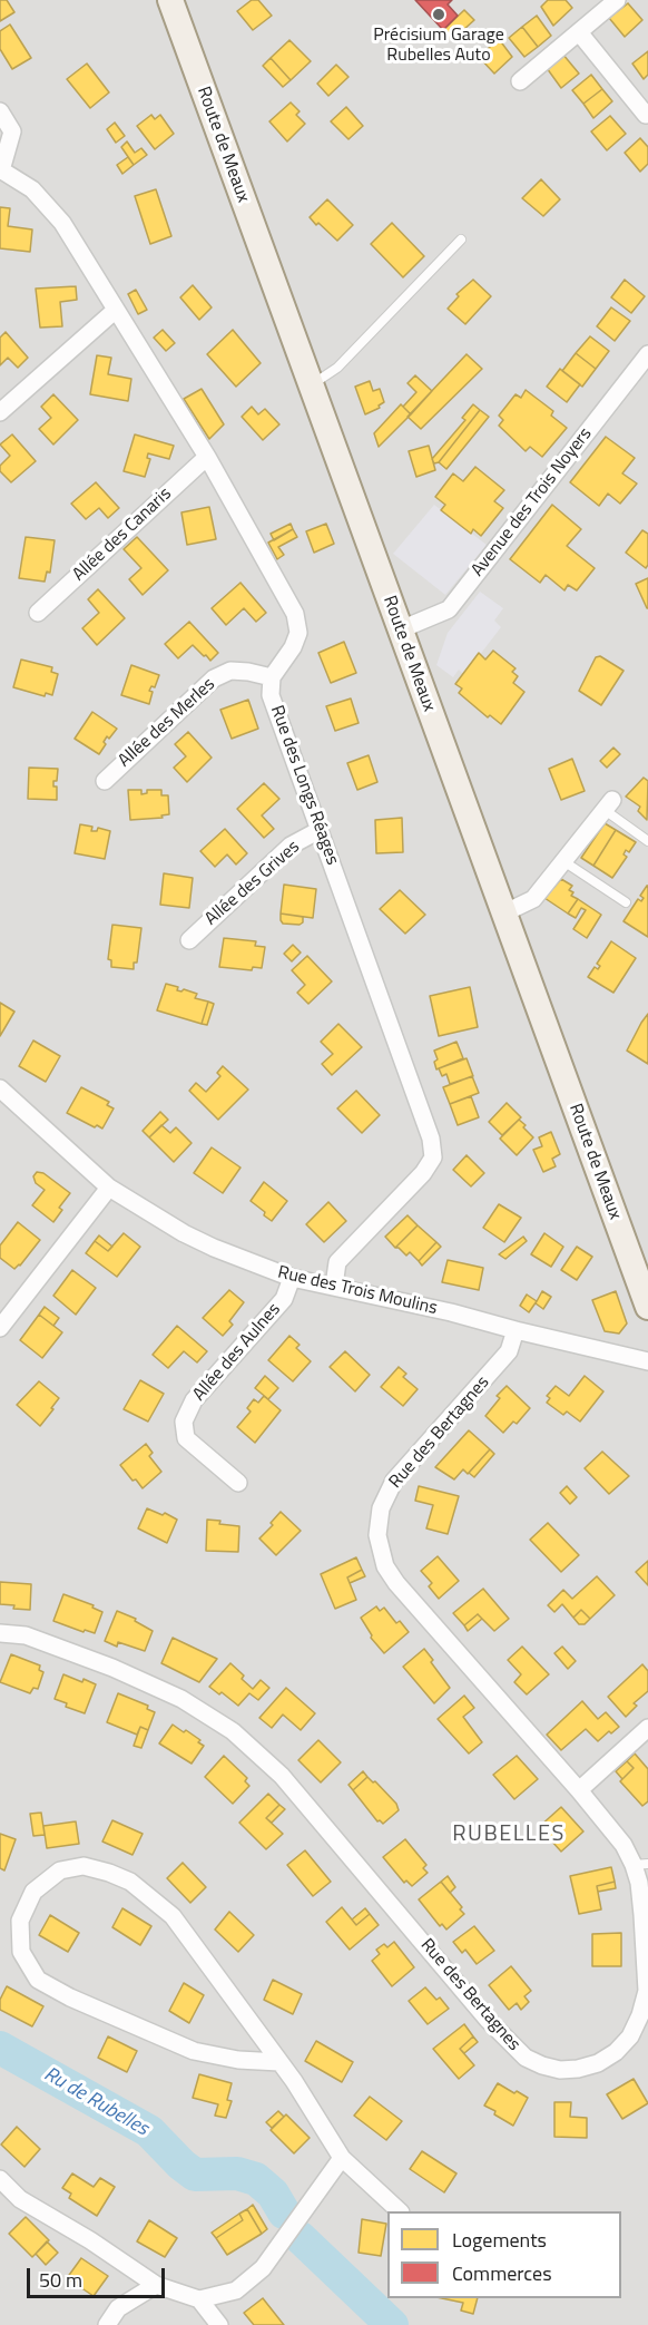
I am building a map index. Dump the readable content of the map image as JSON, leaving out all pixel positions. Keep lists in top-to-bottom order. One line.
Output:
{"streets":{"main road":["Route de Meaux"],"street":["Avenue des Trois Noyers","Allée des Canaris","Allée des Merles","Rue des Longs Réages","Allée des Grives","Rue des Trois Moulins","Allée des Aulnes","Rue des Bertagnes"]},"crossings":[["Route de Meaux","Avenue des Trois Noyers"],["Allée des Merles","Rue des Longs Réages"],["Rue des Longs Réages","Allée des Grives"],["Rue des Longs Réages","Rue des Trois Moulins"],["Rue des Trois Moulins","Allée des Aulnes"],["Rue des Trois Moulins","Rue des Bertagnes"]],"districts":["RUBELLES"],"water":["Ru de Rubelles"],"places":["Précisium Garage Rubelles Auto"],"legend":["Logements","Commerces"],"scale_bar":"50 m"}
